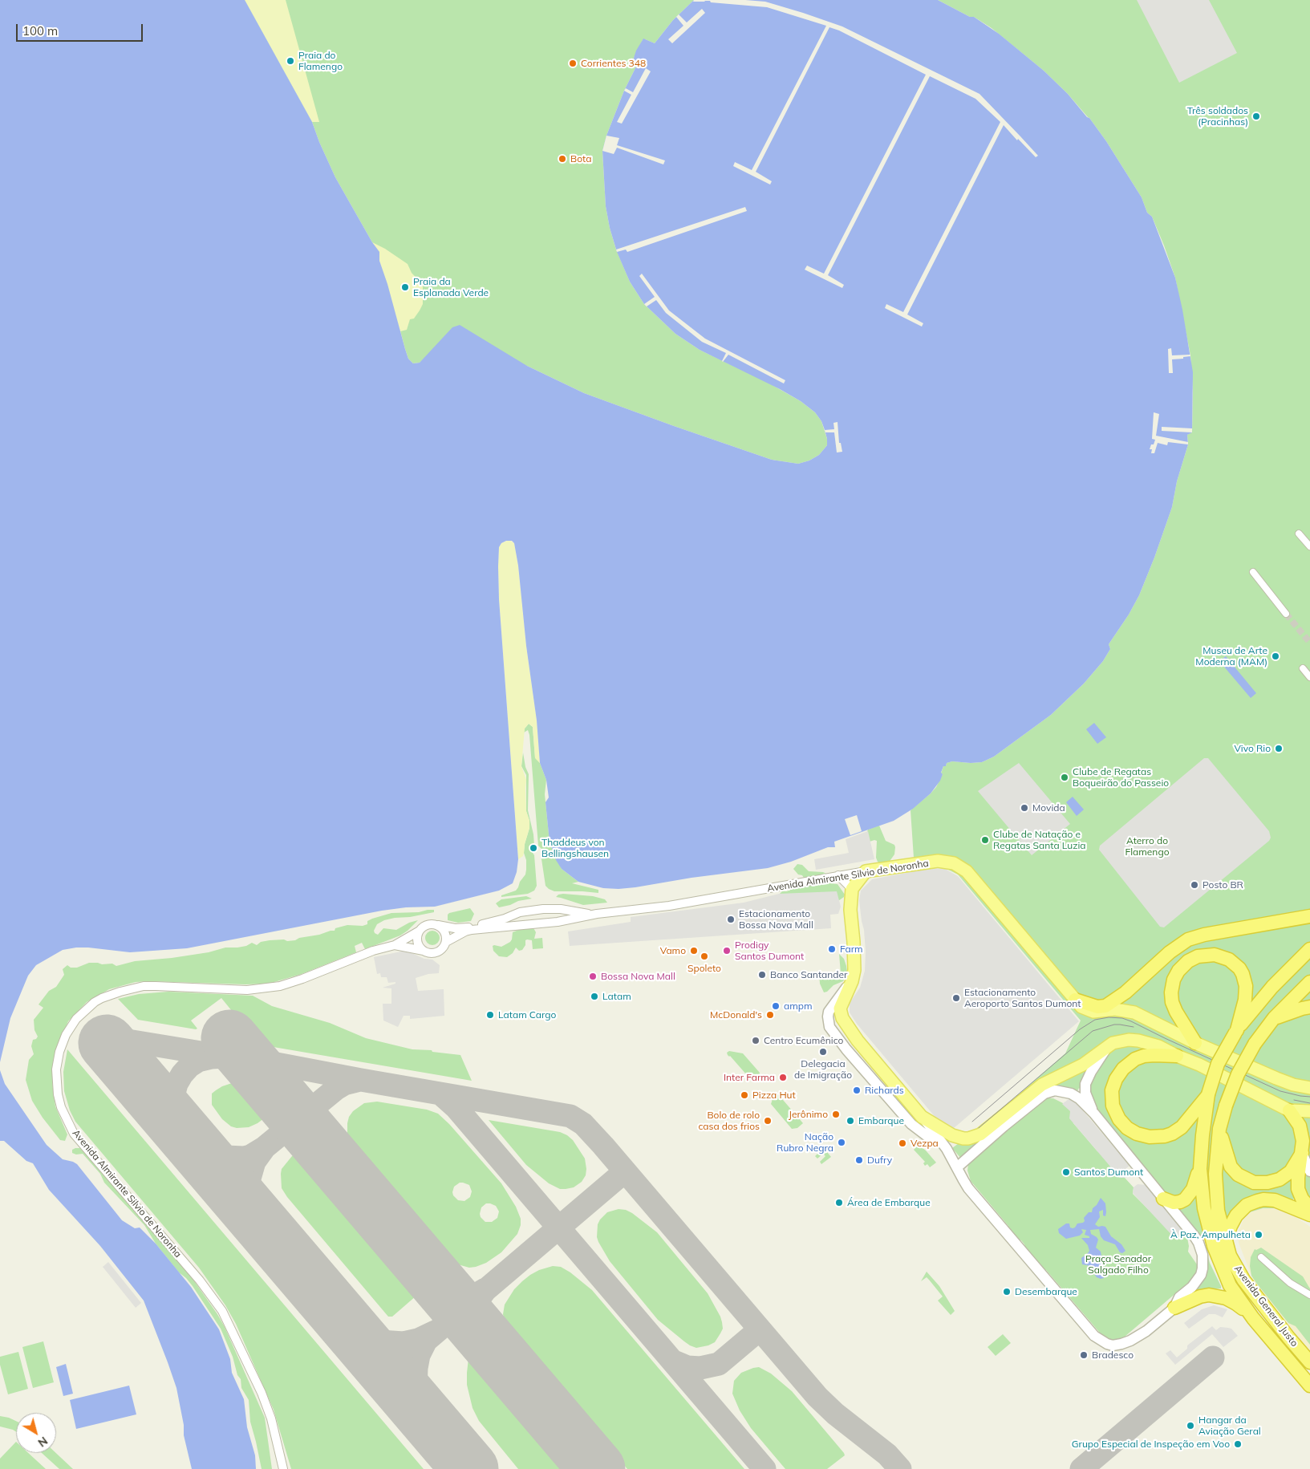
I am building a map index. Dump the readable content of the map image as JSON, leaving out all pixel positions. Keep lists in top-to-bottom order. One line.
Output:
{"streets":{"highway":["Avenida General Justo"],"main road":["Avenida Almirante Silvio de Noronha"]},"parks":["Aterro do Flamengo","Praça Senador Salgado Filho"],"places":["Praia do Flamengo","Corrientes 348","Três soldados (Pracinhas)","Bota","Praia da Esplanada Verde","Museu de Arte Moderna (MAM)","Vivo Rio","Clube de Regatas Boqueirão do Passeio","Movida","Clube de Natação e Regatas Santa Luzia","Thaddeus von Bellingshausen","Posto BR","Estacionamento Bossa Nova Mall","Farm","Vamo","Prodigy Santos Dumont","Spoleto","Banco Santander","Bossa Nova Mall","Latam","Estacionamento Aeroporto Santos Dumont","ampm","Latam Cargo","McDonald's","Centro Ecumênico","Delegacia de Imigração","Inter Farma","Richards","Pizza Hut","Jerônimo","Bolo de rolo casa dos frios","Embarque","Nação Rubro Negra","Vezpa","Dufry","Santos Dumont","Área de Embarque","À Paz, Ampulheta","Desembarque","Bradesco","Hangar da Aviação Geral","Grupo Especial de Inspeção em Voo"],"scale_bar":"100 m","north":"bottom right"}
